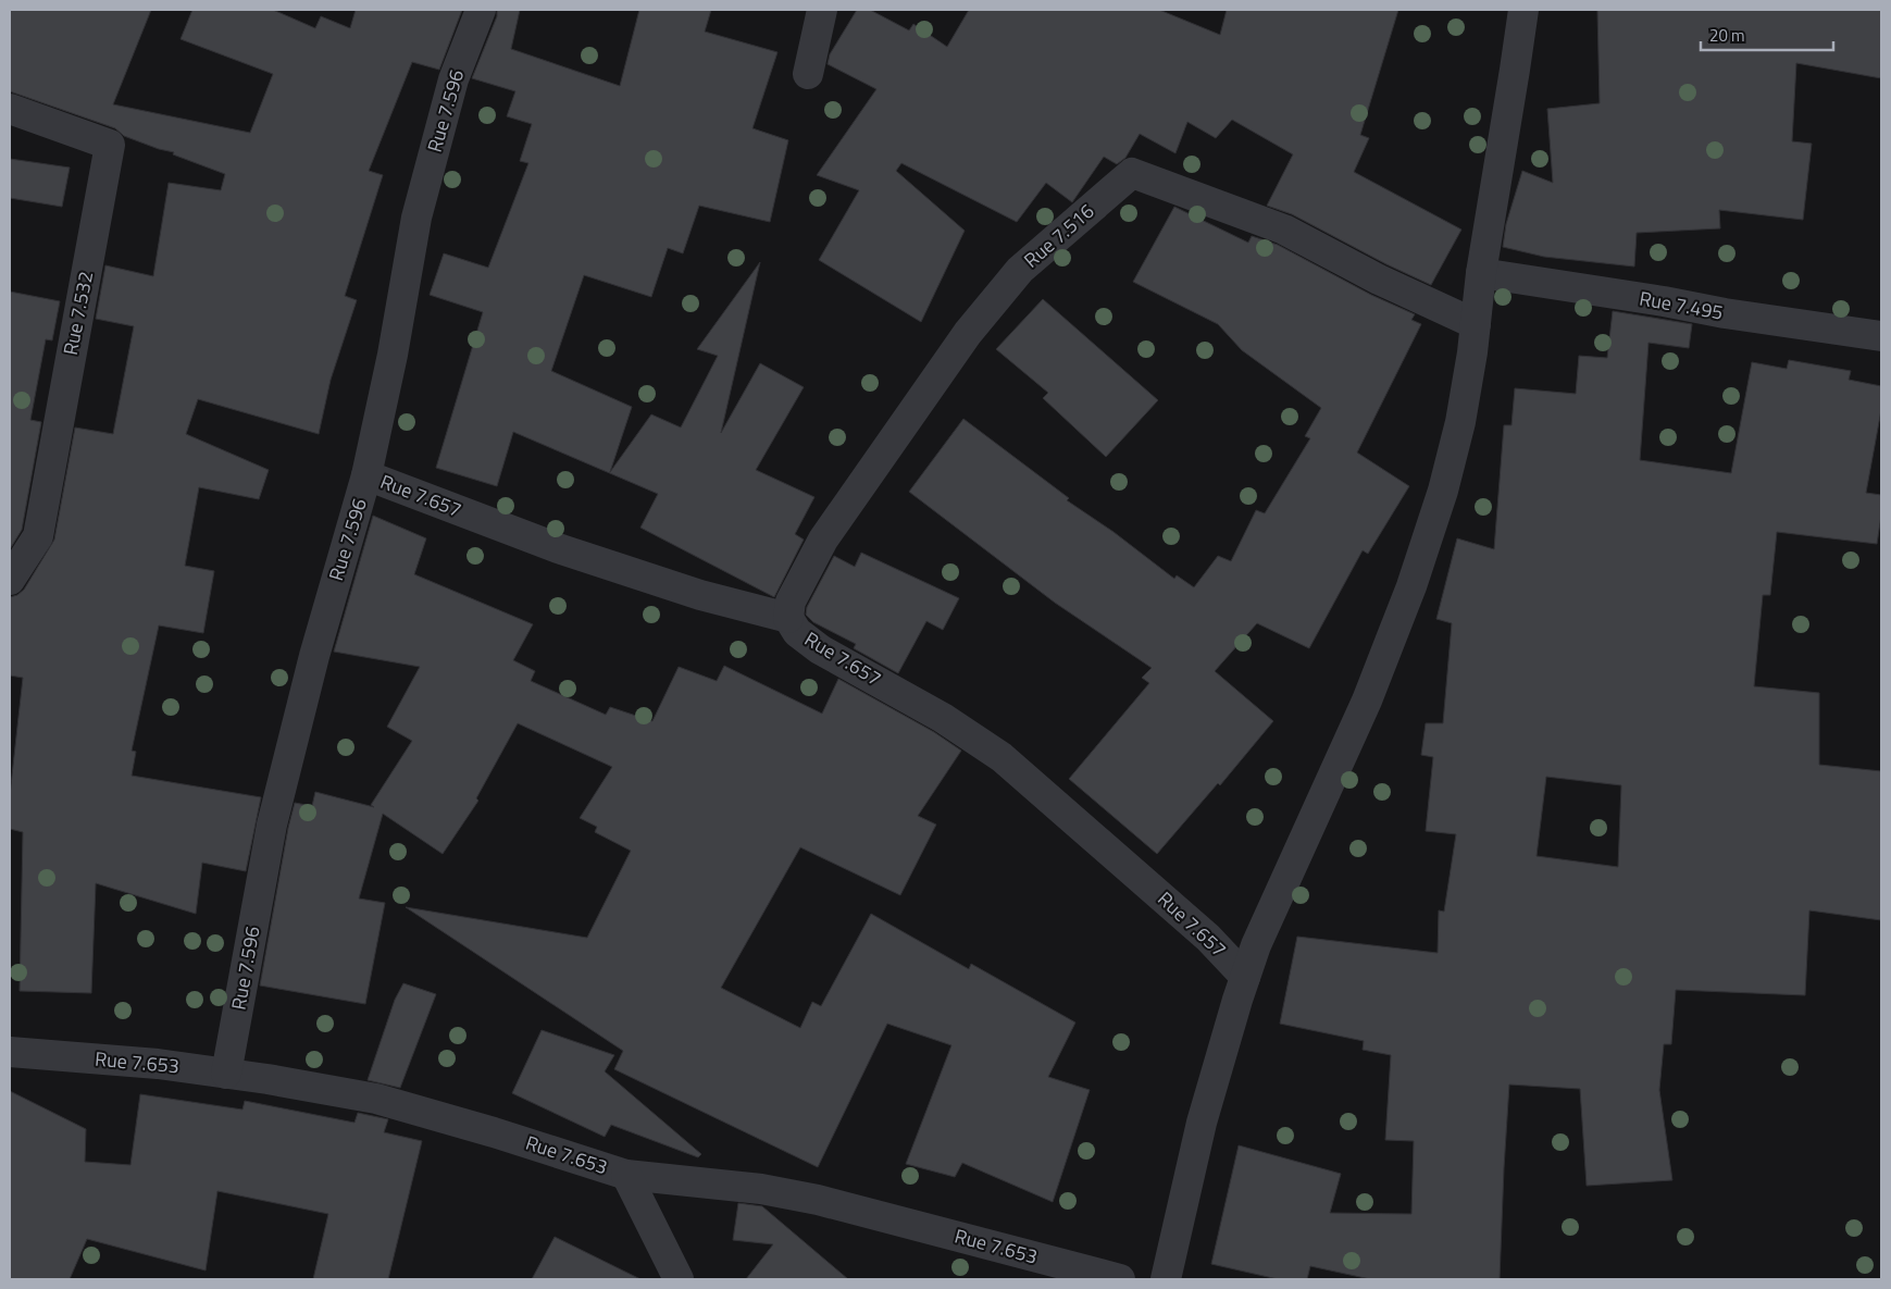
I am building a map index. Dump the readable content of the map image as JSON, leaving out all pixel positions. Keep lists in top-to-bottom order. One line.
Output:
{"streets":{"street":["Rue 7.596","Rue 7.516","Rue 7.495","Rue 7.532","Rue 7.657","Rue 7.653"]},"crossings":[["Rue 7.596","Rue 7.657"],["Rue 7.596","Rue 7.653"],["Rue 7.516","Rue 7.657"]],"scale_bar":"20 m"}
